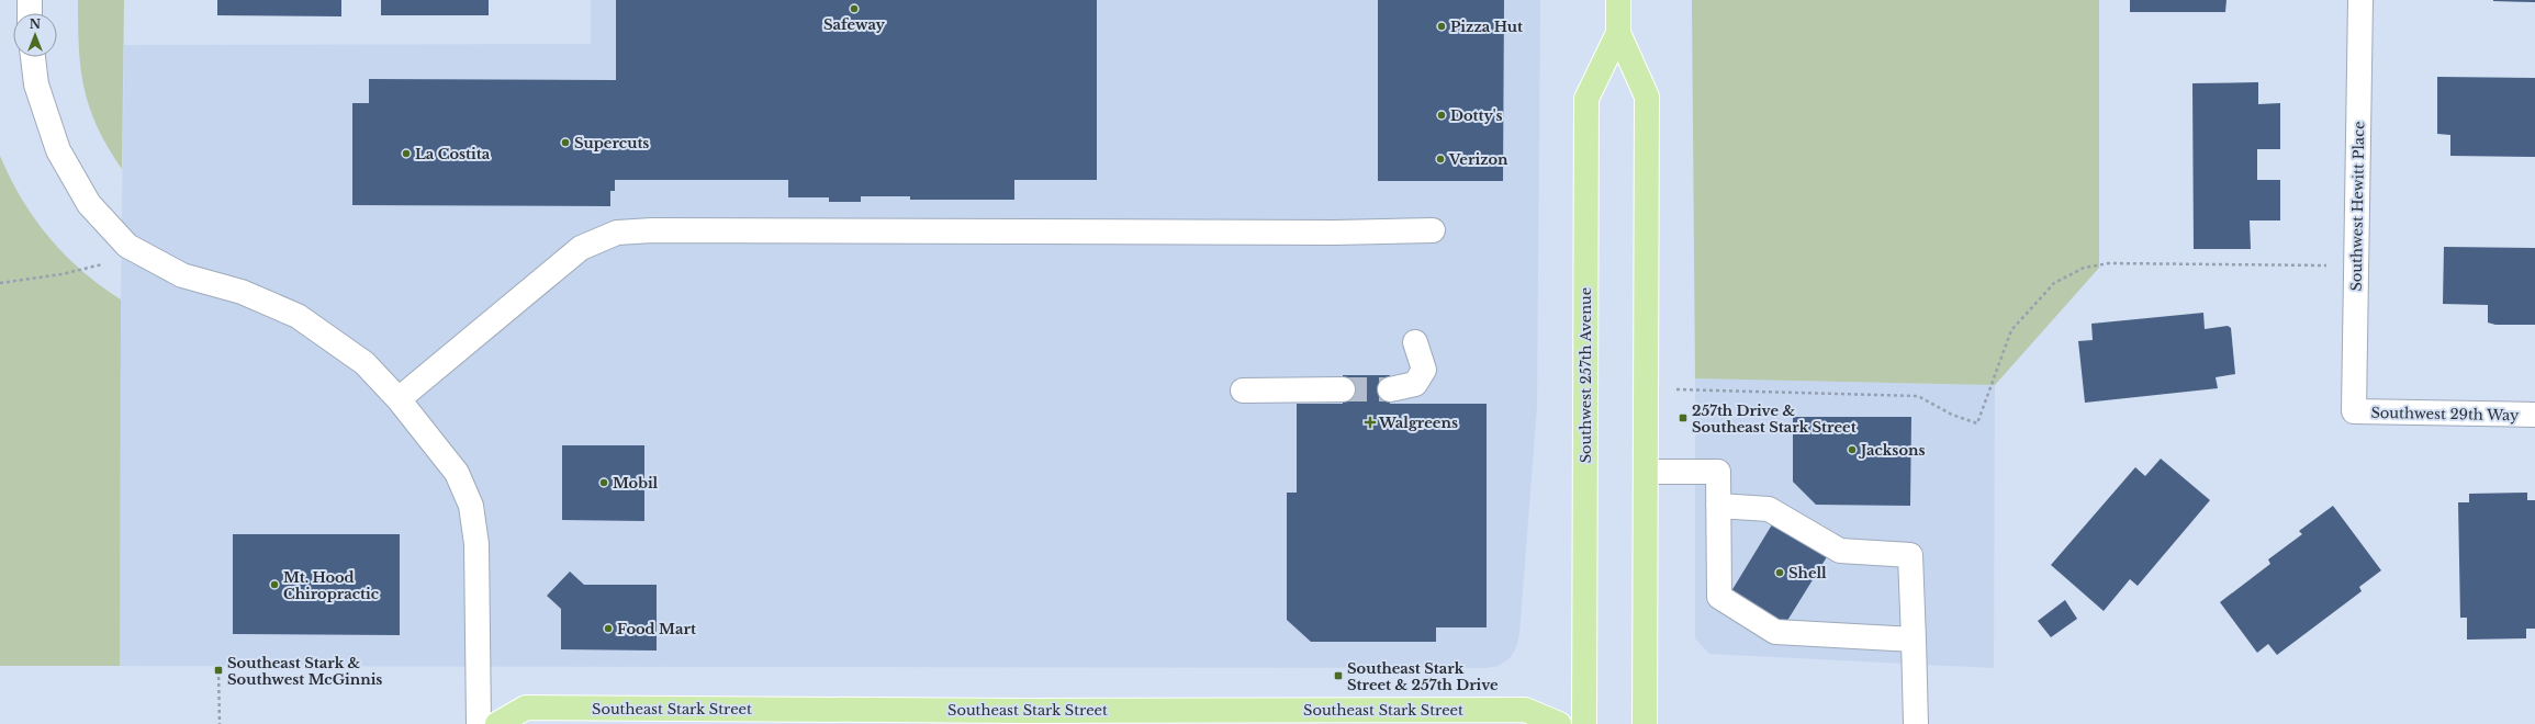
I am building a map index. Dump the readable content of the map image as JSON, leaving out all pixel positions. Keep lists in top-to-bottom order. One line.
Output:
{"streets":{"main road":["Southwest 257th Avenue","Southeast Stark Street"],"street":["Southwest Hewitt Place","Southwest 29th Way"]},"crossings":[["Southwest Hewitt Place","Southwest 29th Way"]],"places":{"other":["Safeway","Pizza Hut","Dotty's","Supercuts","La Costita","Verizon","Jacksons","Mobil","Shell","Mt. Hood Chiropractic","Food Mart"],"transit":["257th Drive & Southeast Stark Street","Southeast Stark & Southwest McGinnis","Southeast Stark Street & 257th Drive"],"health":["Walgreens"]},"north":"top"}
